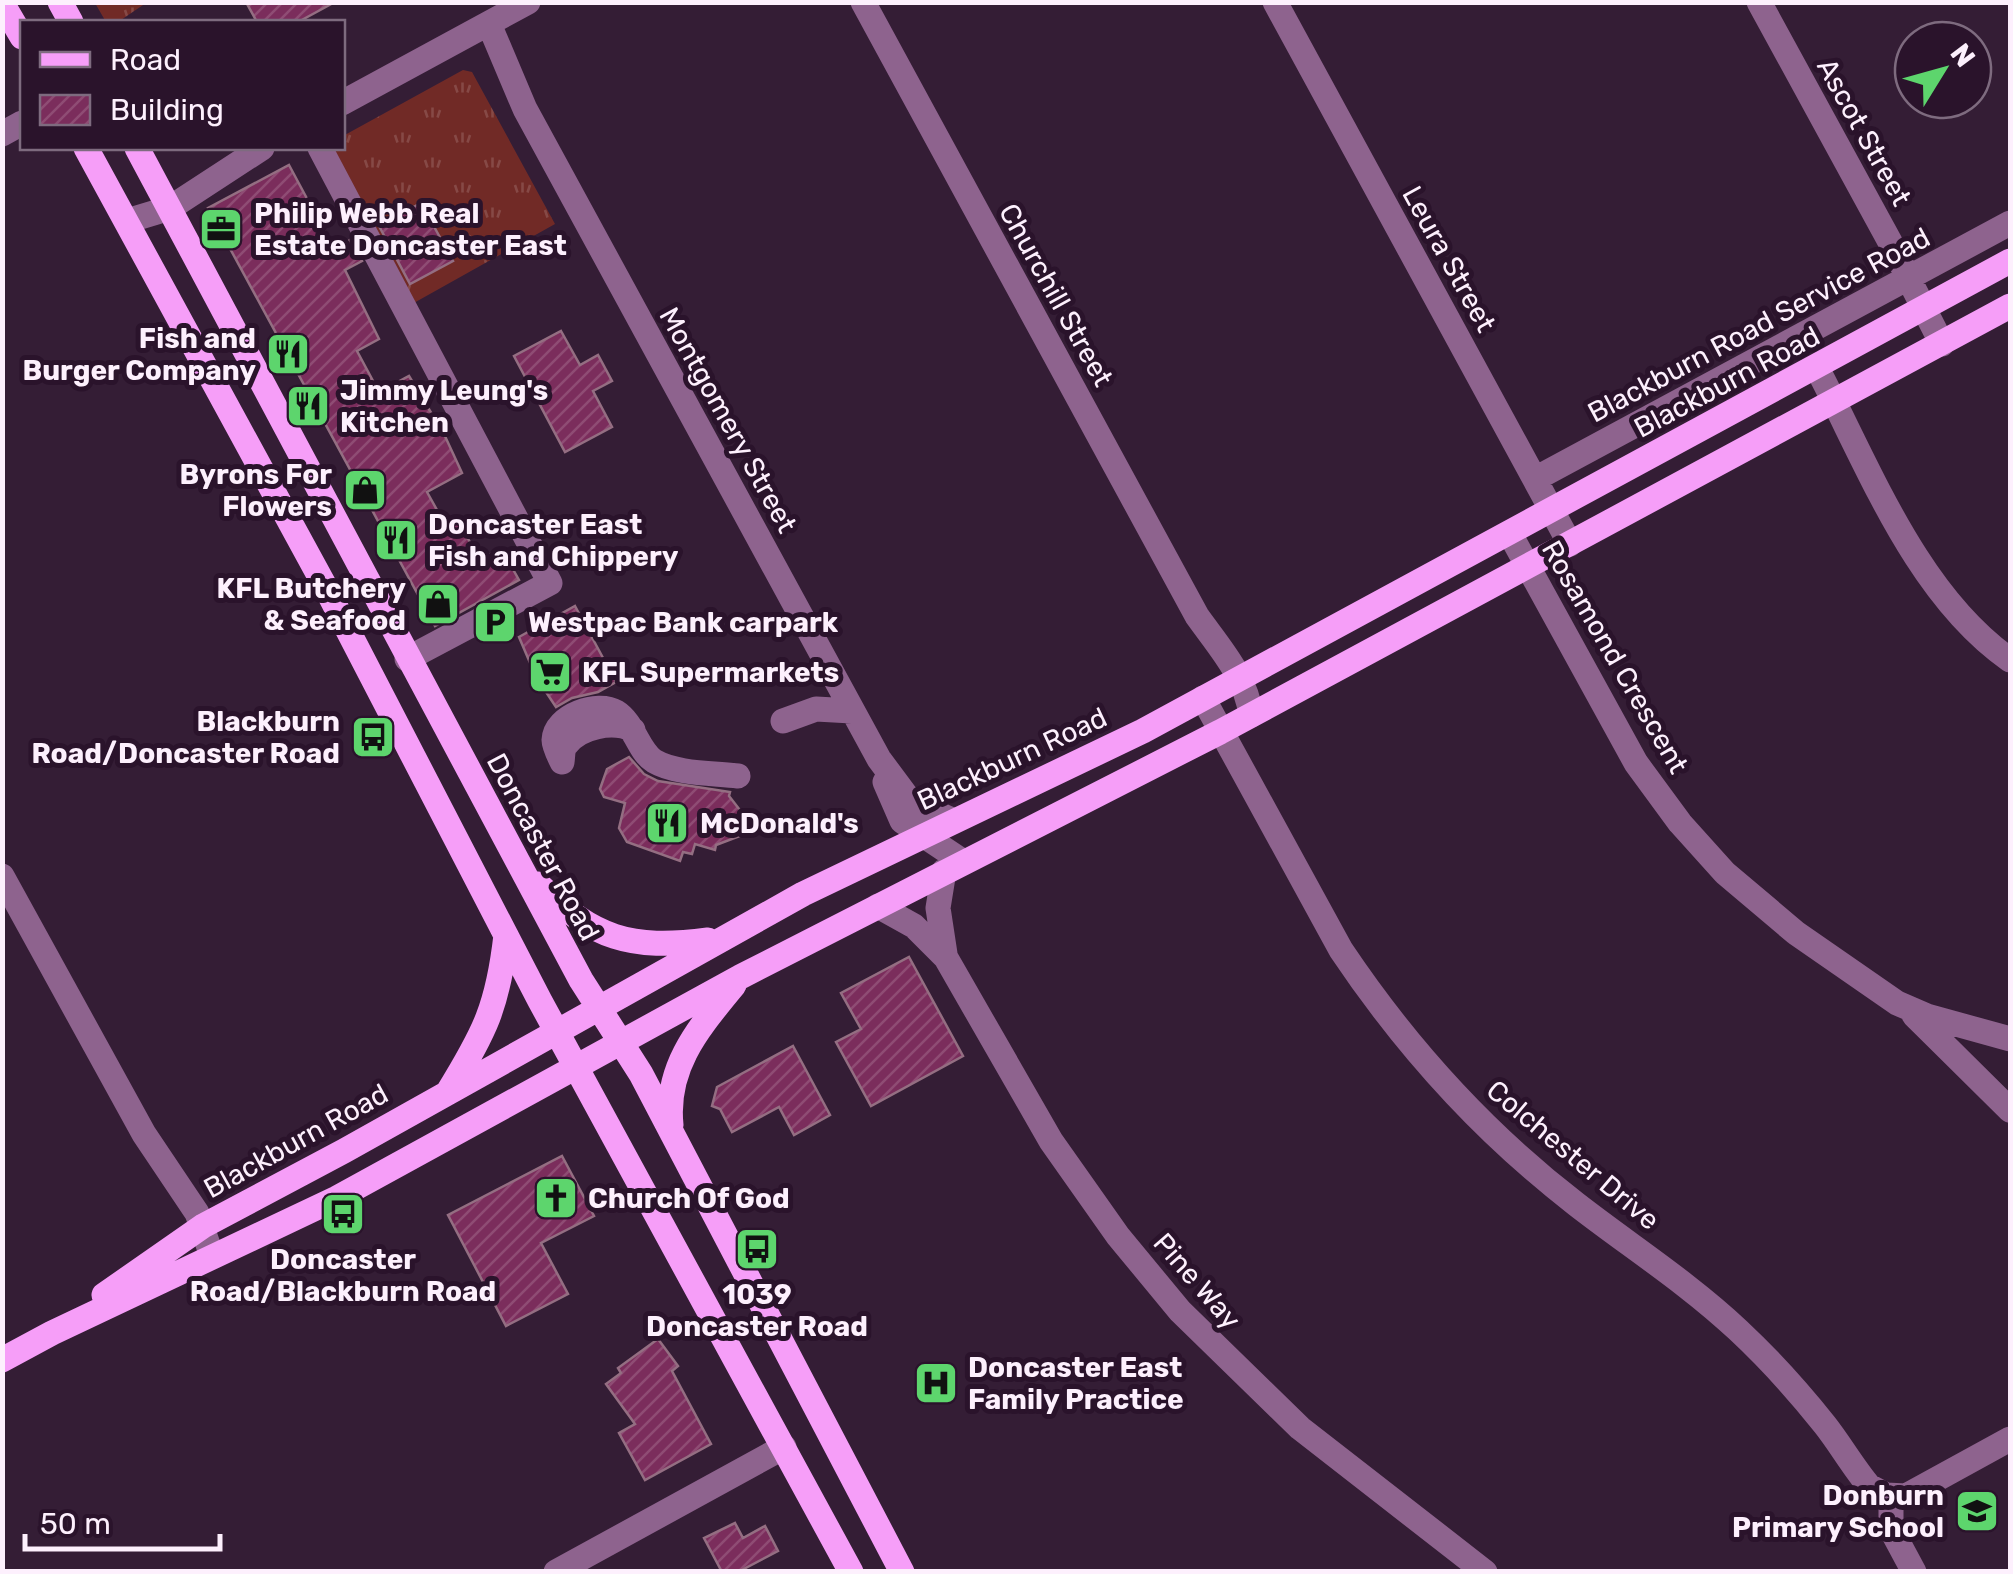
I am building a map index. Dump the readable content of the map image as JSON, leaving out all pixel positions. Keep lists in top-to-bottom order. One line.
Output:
{"streets":{"main road":["Blackburn Road","Doncaster Road"],"street":["Ascot Street","Leura Street","Churchill Street","Blackburn Road Service Road","Montgomery Street","Rosamond Crescent","Colchester Drive","Pine Way"]},"crossings":[["Ascot Street","Blackburn Road Service Road"],["Ascot Street","Blackburn Road"],["Leura Street","Blackburn Road Service Road"],["Leura Street","Blackburn Road"],["Churchill Street","Blackburn Road"],["Churchill Street","Colchester Drive"],["Blackburn Road","Montgomery Street"],["Blackburn Road","Rosamond Crescent"],["Blackburn Road","Doncaster Road"],["Blackburn Road","Colchester Drive"],["Blackburn Road","Pine Way"],["Montgomery Street","Pine Way"]],"places":{"office":["Philip Webb Real Estate Doncaster East"],"restaurant":["Fish and Burger Company","Jimmy Leung's Kitchen","Doncaster East Fish and Chippery","McDonald's"],"shop":["Byrons For Flowers","KFL Butchery & Seafood"],"parking":["Westpac Bank carpark"],"supermarket":["KFL Supermarkets"],"bus stop":["Blackburn Road/Doncaster Road","Doncaster Road/Blackburn Road","1039 Doncaster Road"],"church":["Church Of God"],"hospital":["Doncaster East Family Practice"],"school or university":["Donburn Primary School"]},"legend":["Road","Building"],"scale_bar":"50 m","north":"top right"}
